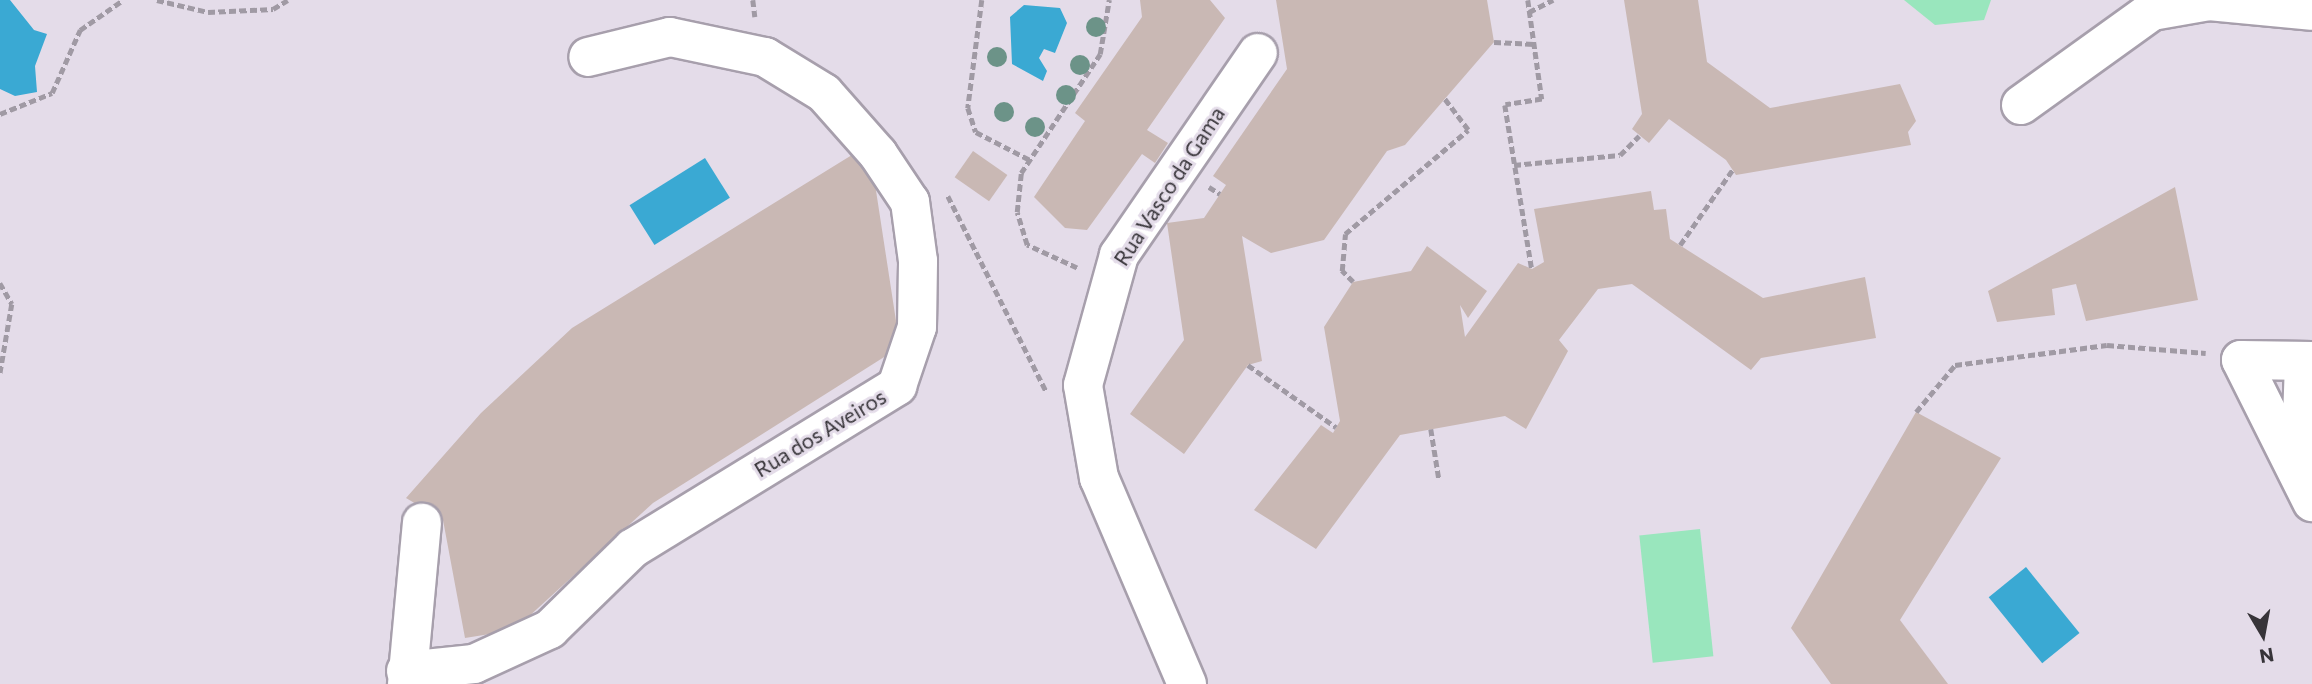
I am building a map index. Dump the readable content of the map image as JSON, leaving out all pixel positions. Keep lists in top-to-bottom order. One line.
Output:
{"streets":{"street":["Rua Vasco da Gama","Rua dos Aveiros"]},"north":"bottom"}
